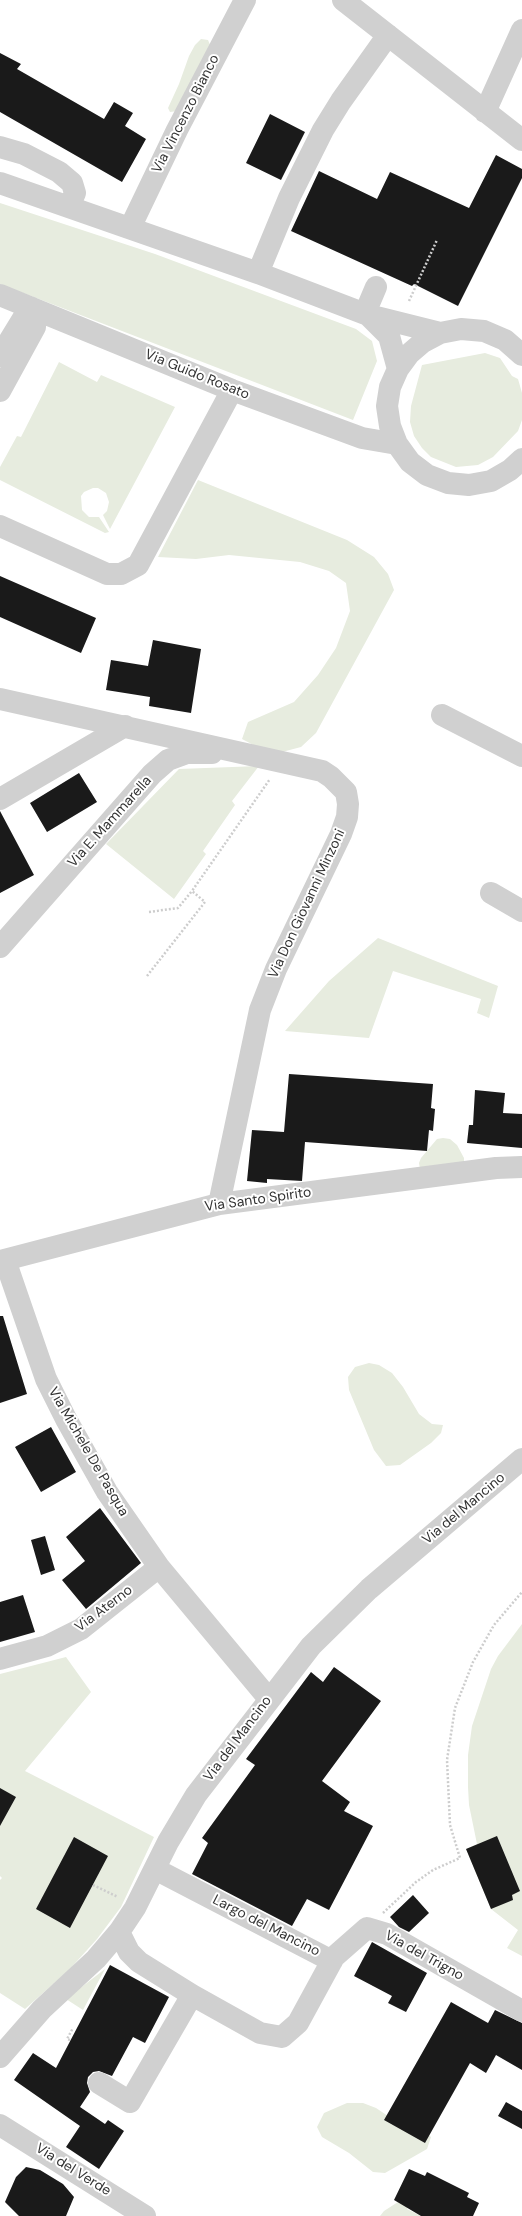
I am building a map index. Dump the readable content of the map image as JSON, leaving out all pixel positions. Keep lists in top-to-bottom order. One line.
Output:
{"streets":{"street":["Via Vincenzo Bianco","Via Guido Rosato","Via E. Mammarella","Via Don Giovanni Minzoni","Via Santo Spirito","Via Michele De Pasqua","Via del Mancino","Via Aterno","Largo del Mancino","Via del Trigno","Via del Verde"]},"crossings":[["Via E. Mammarella","Via Don Giovanni Minzoni"],["Via Don Giovanni Minzoni","Via Santo Spirito"],["Via Santo Spirito","Via Michele De Pasqua"],["Via Michele De Pasqua","Via del Mancino"],["Via Michele De Pasqua","Via Aterno"],["Via del Mancino","Largo del Mancino"],["Largo del Mancino","Via del Trigno"]]}
